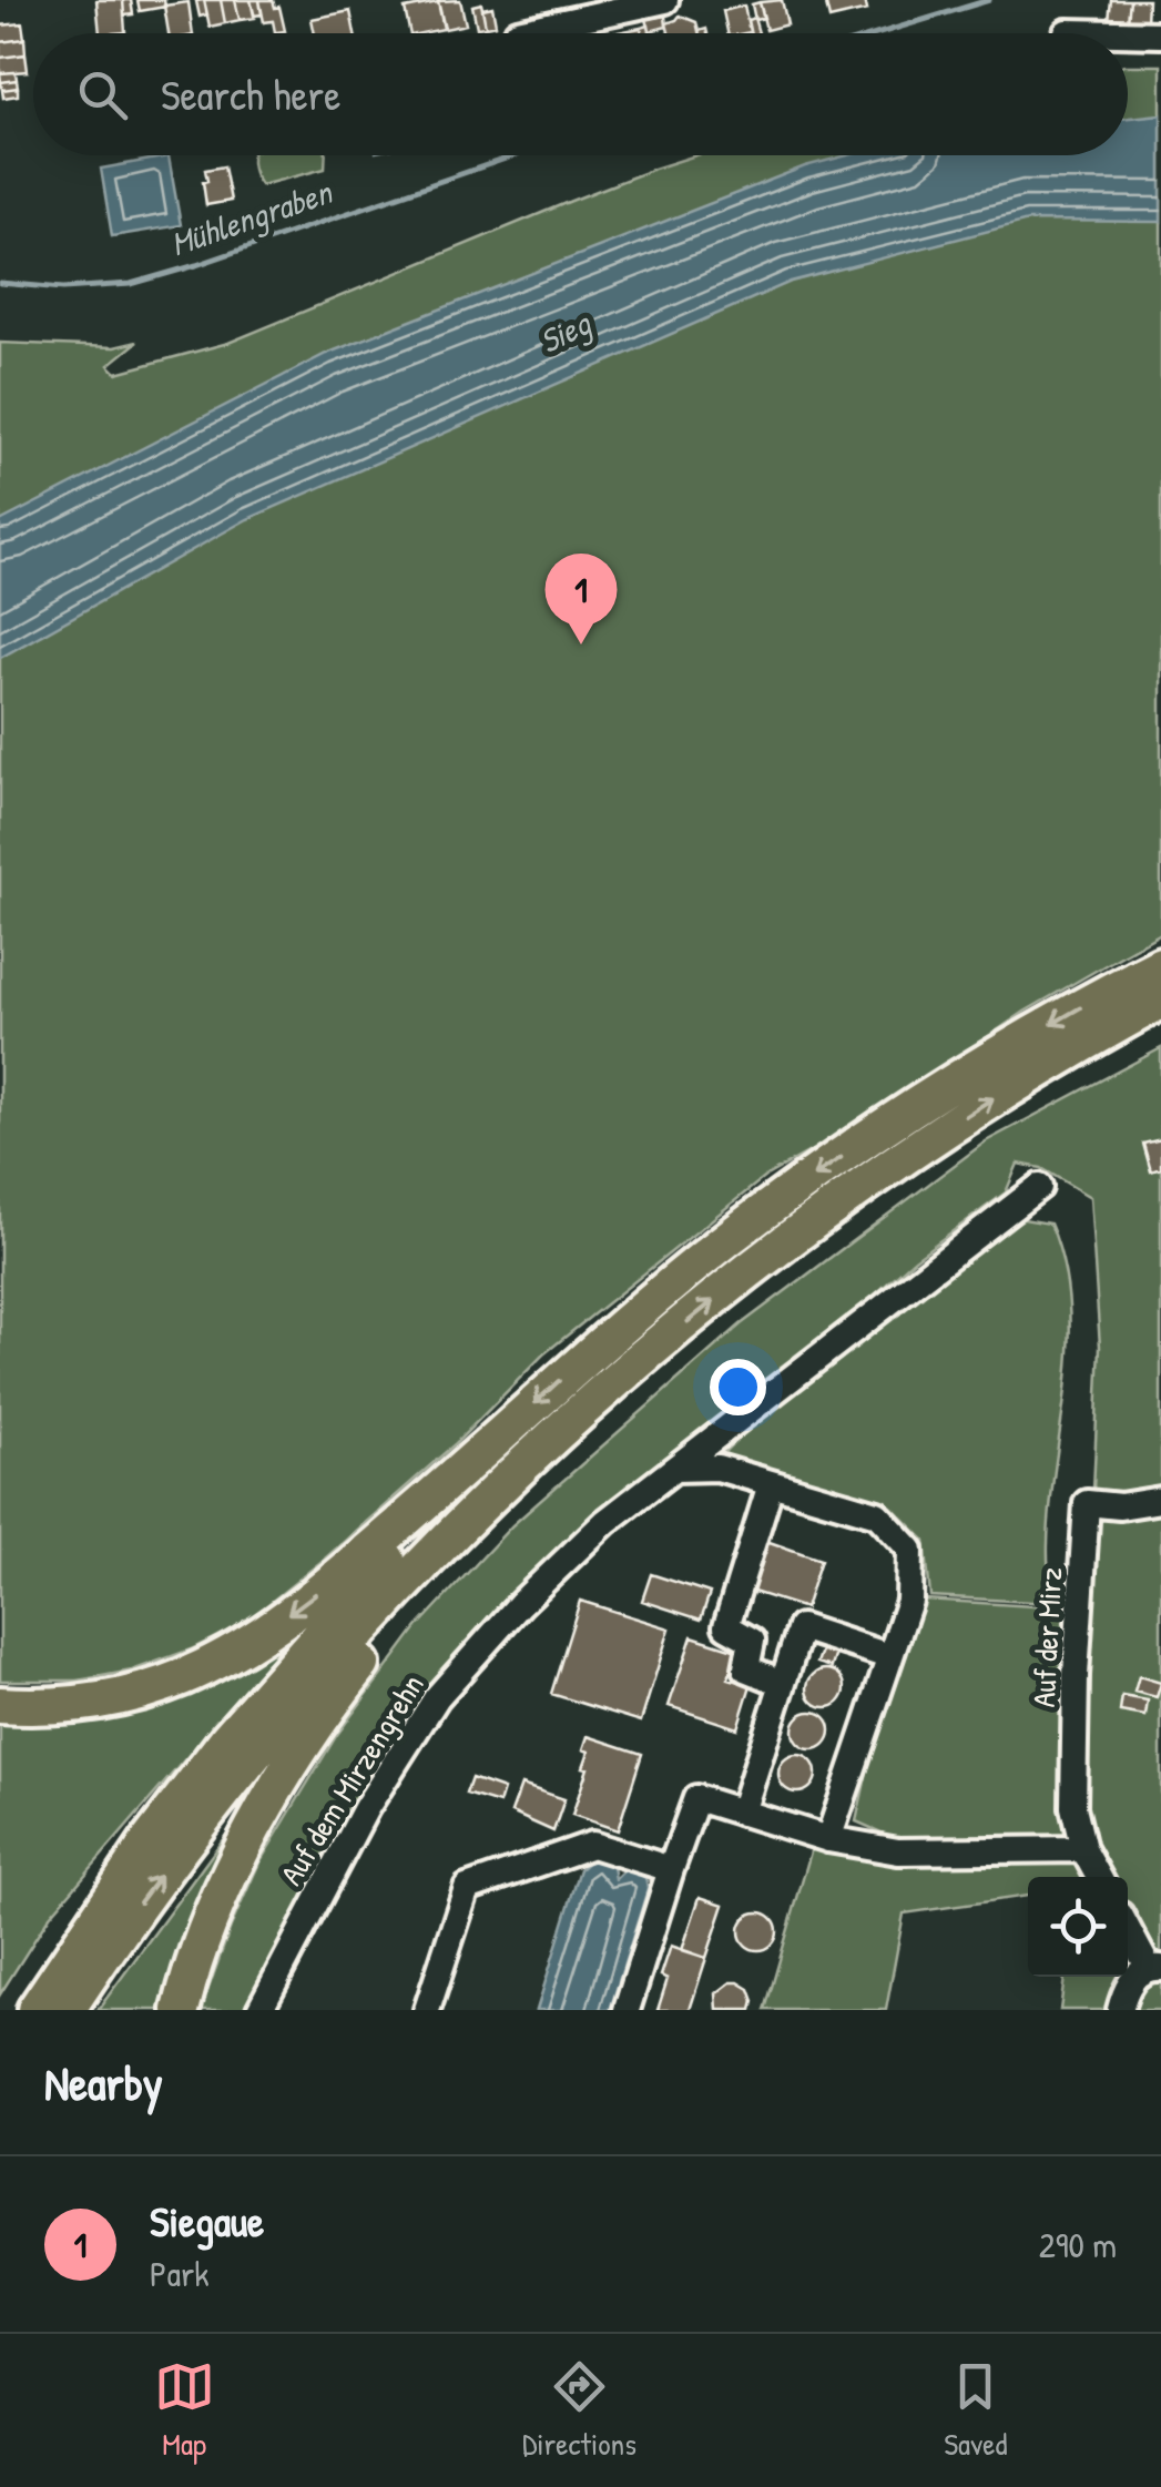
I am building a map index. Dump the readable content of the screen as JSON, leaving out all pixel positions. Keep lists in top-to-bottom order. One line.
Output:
{"streets":{"street":["Auf der Mirz","Auf dem Mirzengrehn"]},"water":["Mühlengraben","Sieg"],"page":{"search":"Search here","pins":"1","heading":"Nearby","list":[{"mark":"1","name":"Siegaue","note":"Park","value":"290 m"}],"nav":["Map","Directions","Saved"]}}
